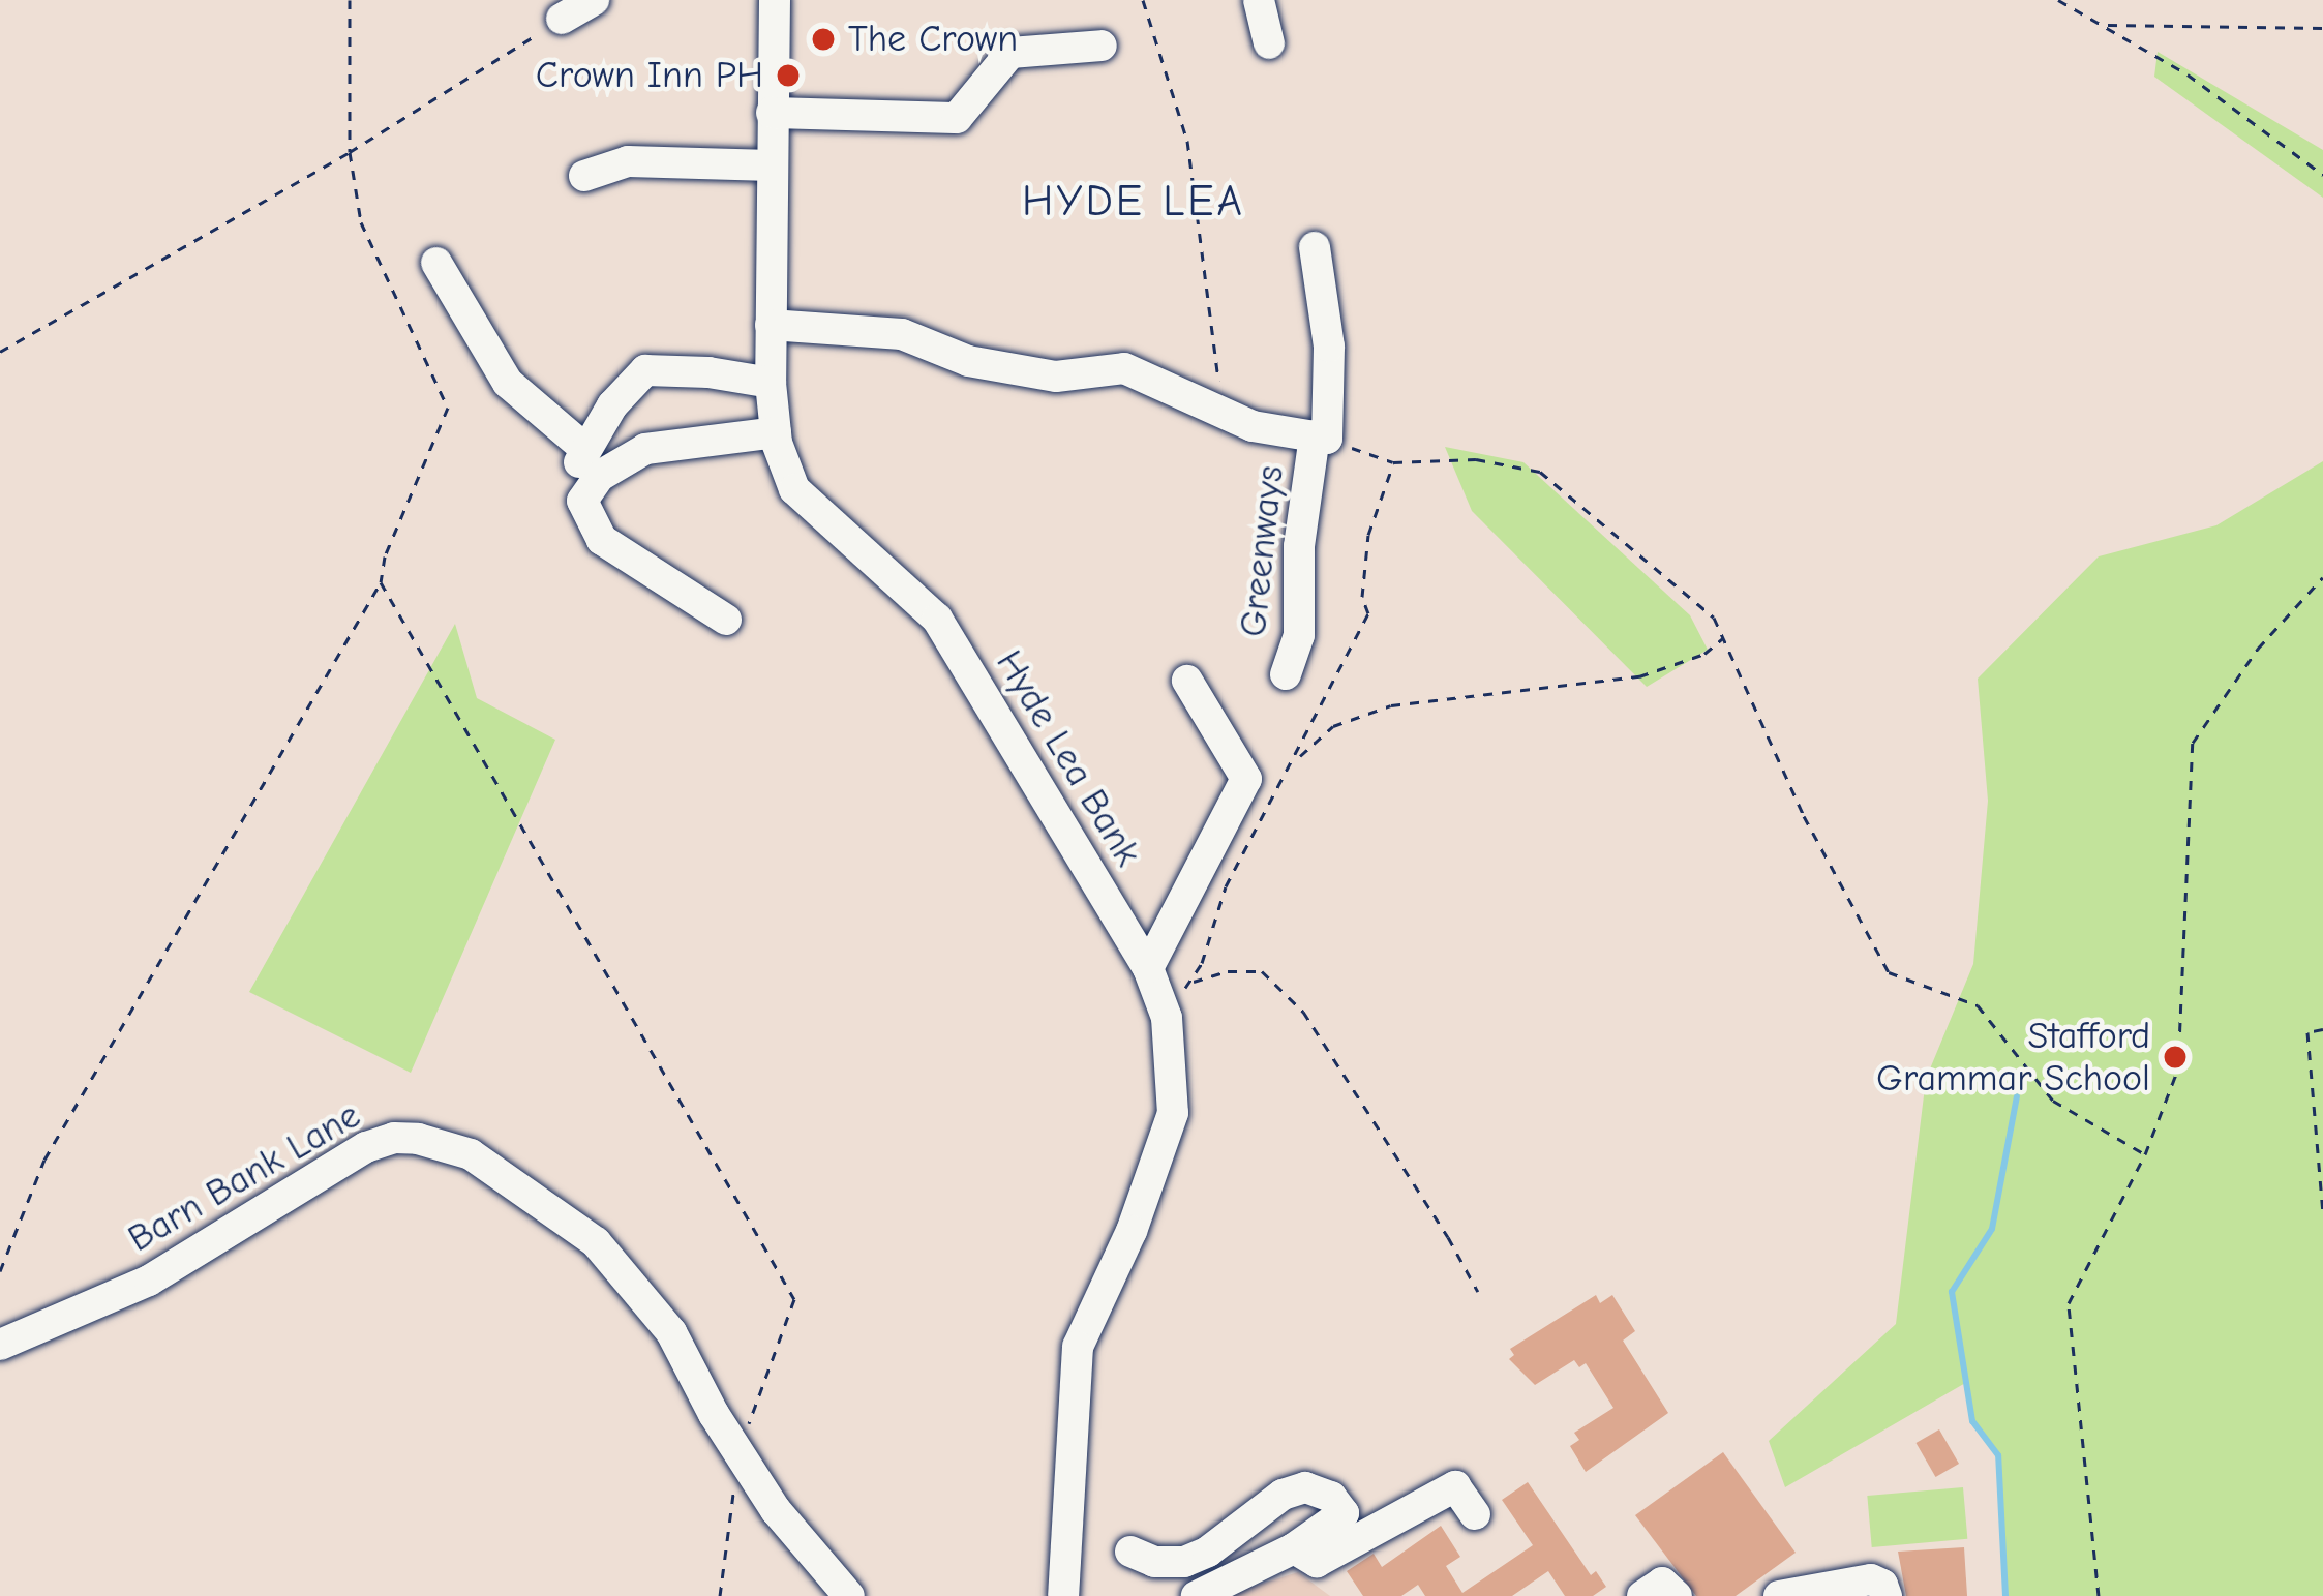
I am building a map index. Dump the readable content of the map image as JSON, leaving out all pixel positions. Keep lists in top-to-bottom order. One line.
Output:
{"streets":{"street":["Greenways","Hyde Lea Bank","Barn Bank Lane"]},"districts":["HYDE LEA"],"places":["The Crown","Crown Inn PH","Stafford Grammar School"]}
